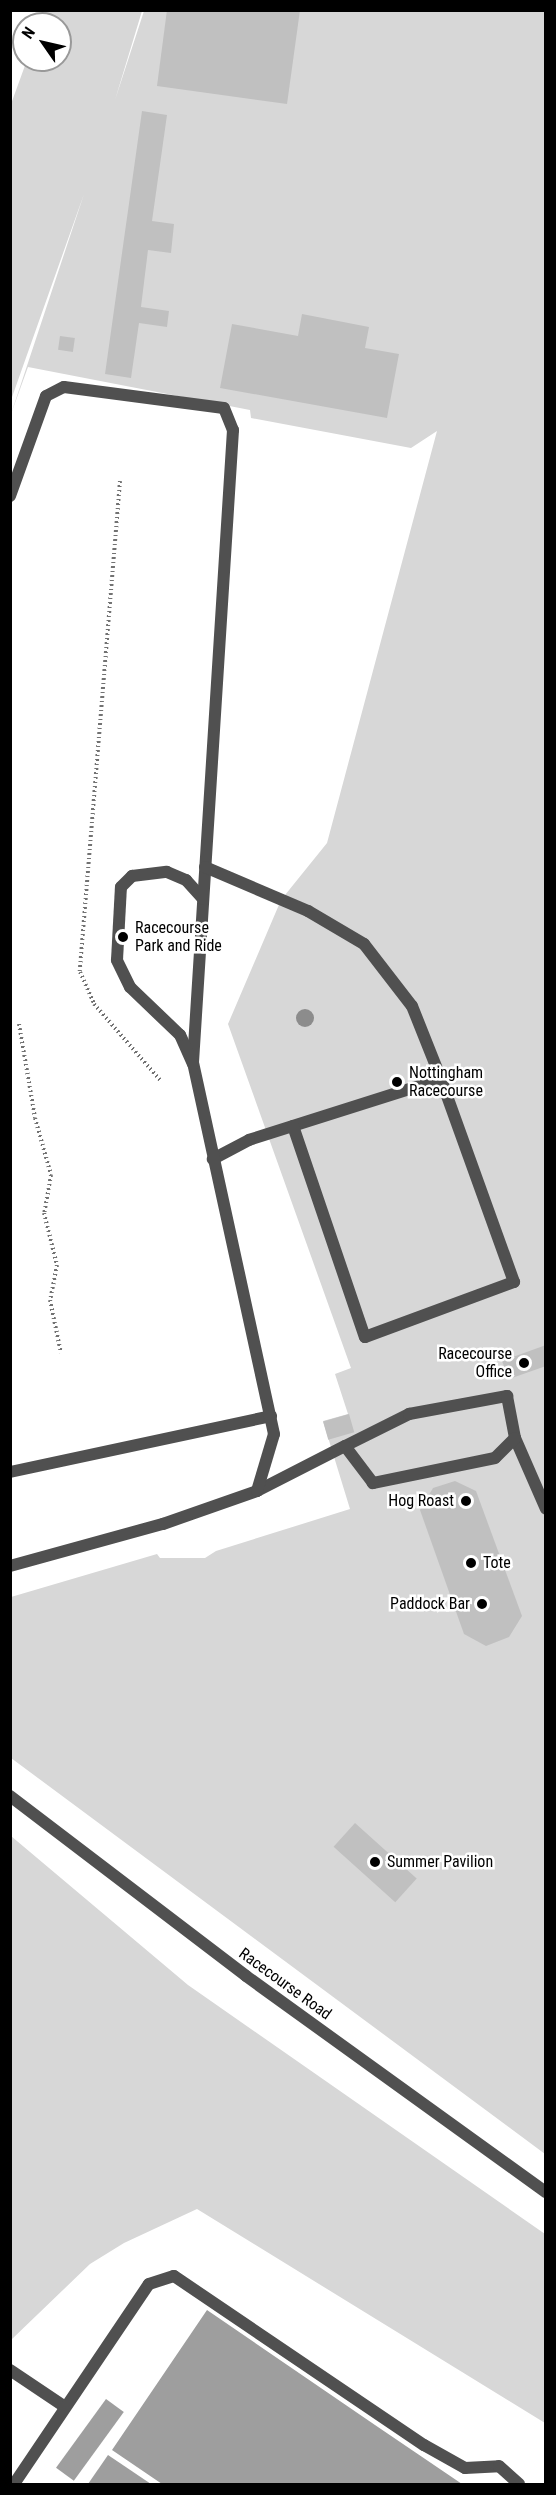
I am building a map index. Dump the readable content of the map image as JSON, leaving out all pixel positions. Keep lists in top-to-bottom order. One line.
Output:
{"streets":{"street":["Racecourse Road"]},"places":["Racecourse Park and Ride","Nottingham Racecourse","Racecourse Office","Hog Roast","Tote","Paddock Bar","Summer Pavilion"],"north":"top left"}
